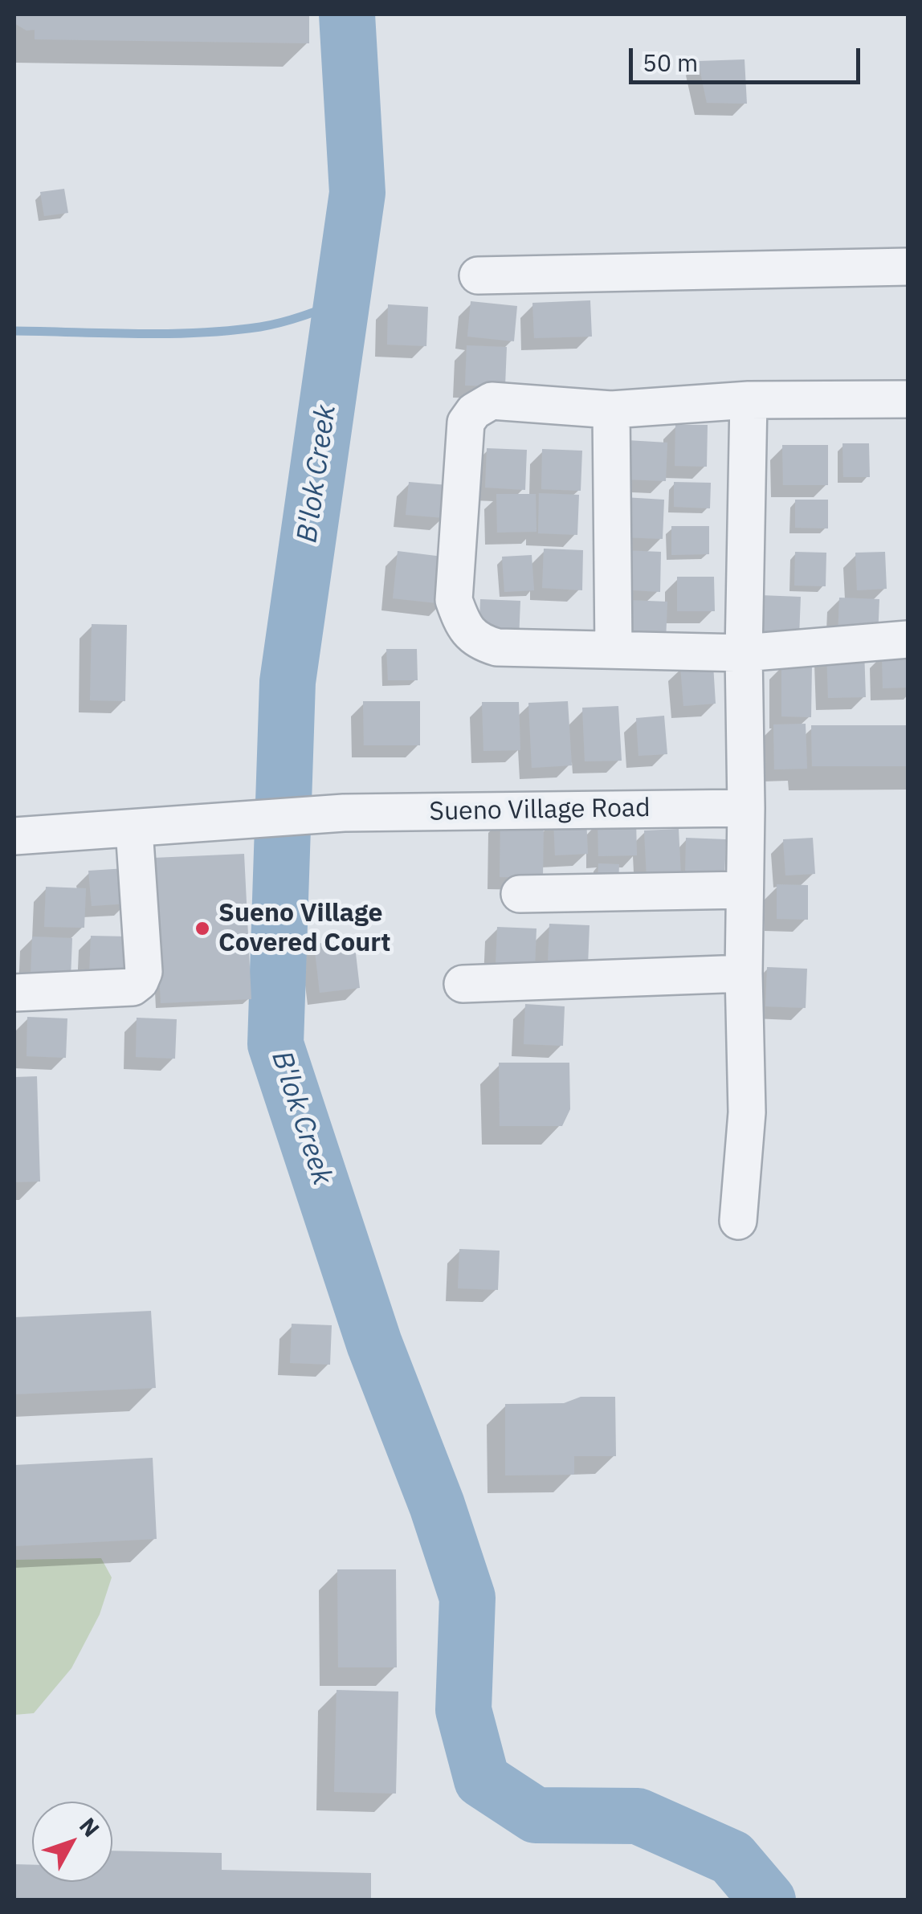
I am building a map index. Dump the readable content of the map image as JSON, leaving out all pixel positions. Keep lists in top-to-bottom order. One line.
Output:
{"streets":{"street":["Sueno Village Road"]},"water":["B'lok Creek"],"places":["Sueno Village Covered Court"],"scale_bar":"50 m","north":"top right"}
